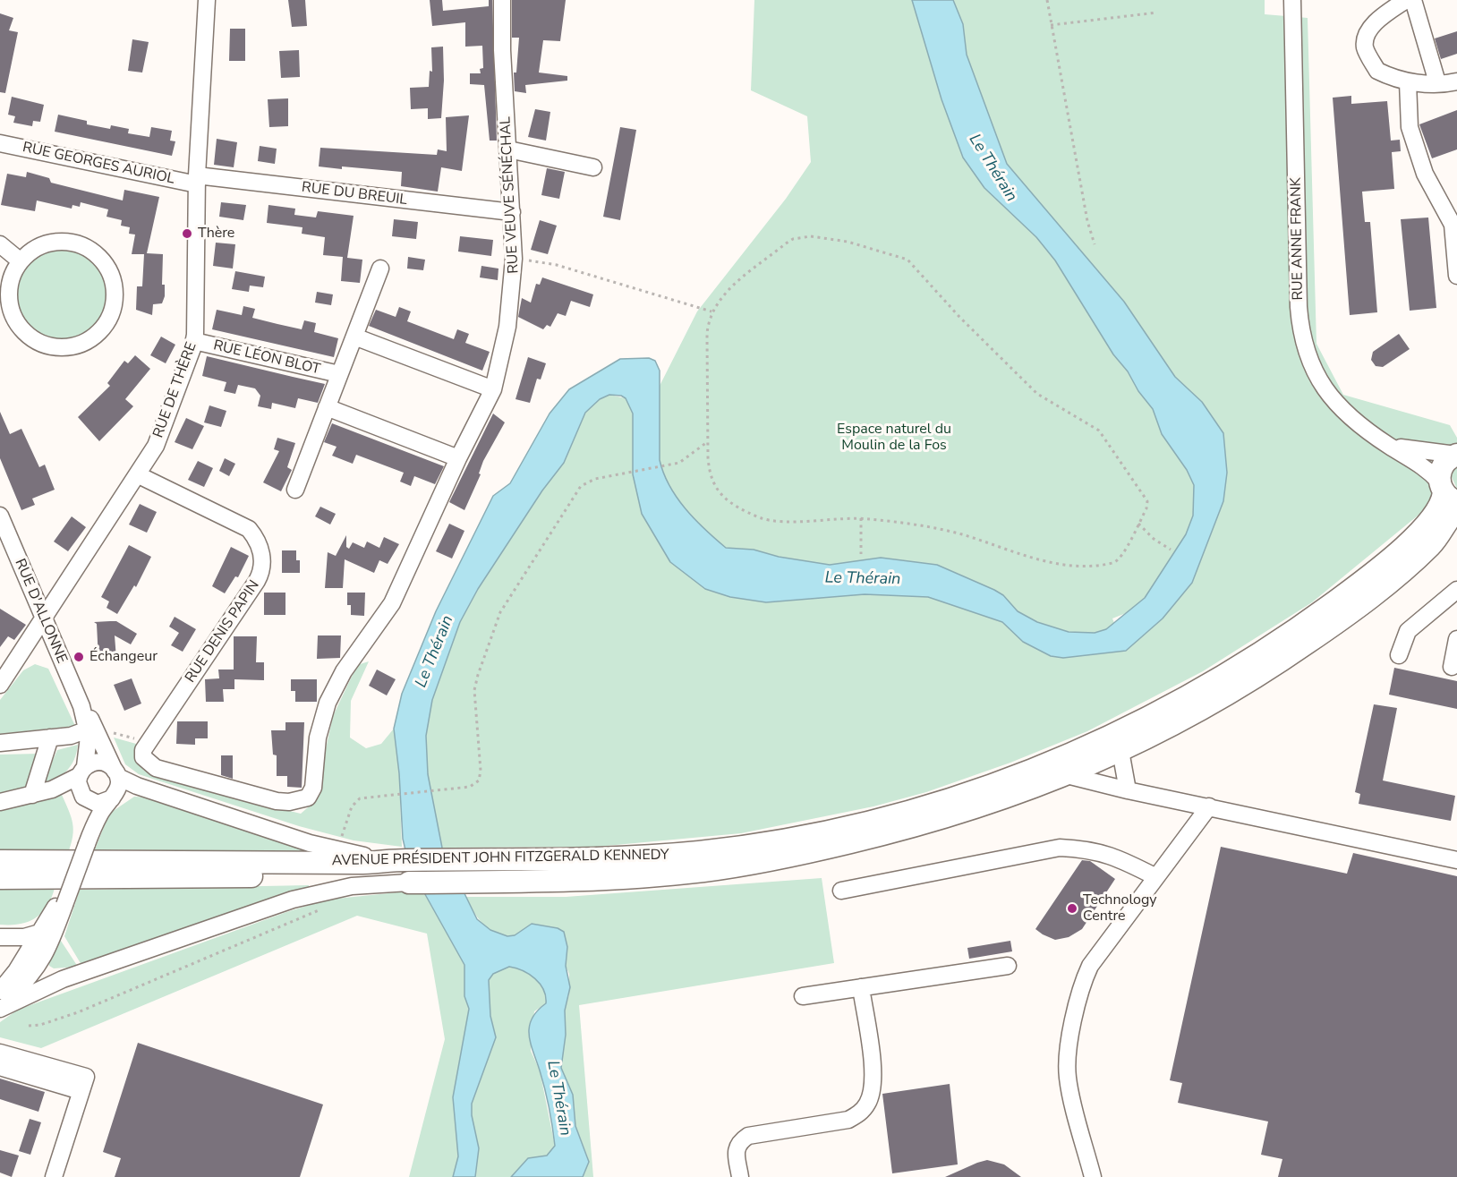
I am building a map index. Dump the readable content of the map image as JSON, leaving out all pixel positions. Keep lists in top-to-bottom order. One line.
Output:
{"streets":{"main road":["AVENUE PRÉSIDENT JOHN FITZGERALD KENNEDY"],"street":["RUE GEORGES AURIOL","RUE DU BREUIL","RUE VEUVE SÉNÉCHAL","RUE ANNE FRANK","RUE LÉON BLOT","RUE DE THÈRE","RUE D'ALLONNE","RUE DENIS PAPIN"]},"crossings":[["RUE GEORGES AURIOL","RUE DU BREUIL"],["RUE GEORGES AURIOL","RUE DE THÈRE"],["RUE DU BREUIL","RUE VEUVE SÉNÉCHAL"],["RUE DU BREUIL","RUE DE THÈRE"],["RUE VEUVE SÉNÉCHAL","RUE DENIS PAPIN"],["RUE ANNE FRANK","AVENUE PRÉSIDENT JOHN FITZGERALD KENNEDY"],["RUE LÉON BLOT","RUE DE THÈRE"],["RUE DE THÈRE","RUE D'ALLONNE"],["RUE DE THÈRE","RUE DENIS PAPIN"]],"water":["Le Thérain"],"parks":["Espace naturel du Moulin de la Fos"],"places":["Thère","Échangeur","Technology Centre"]}
